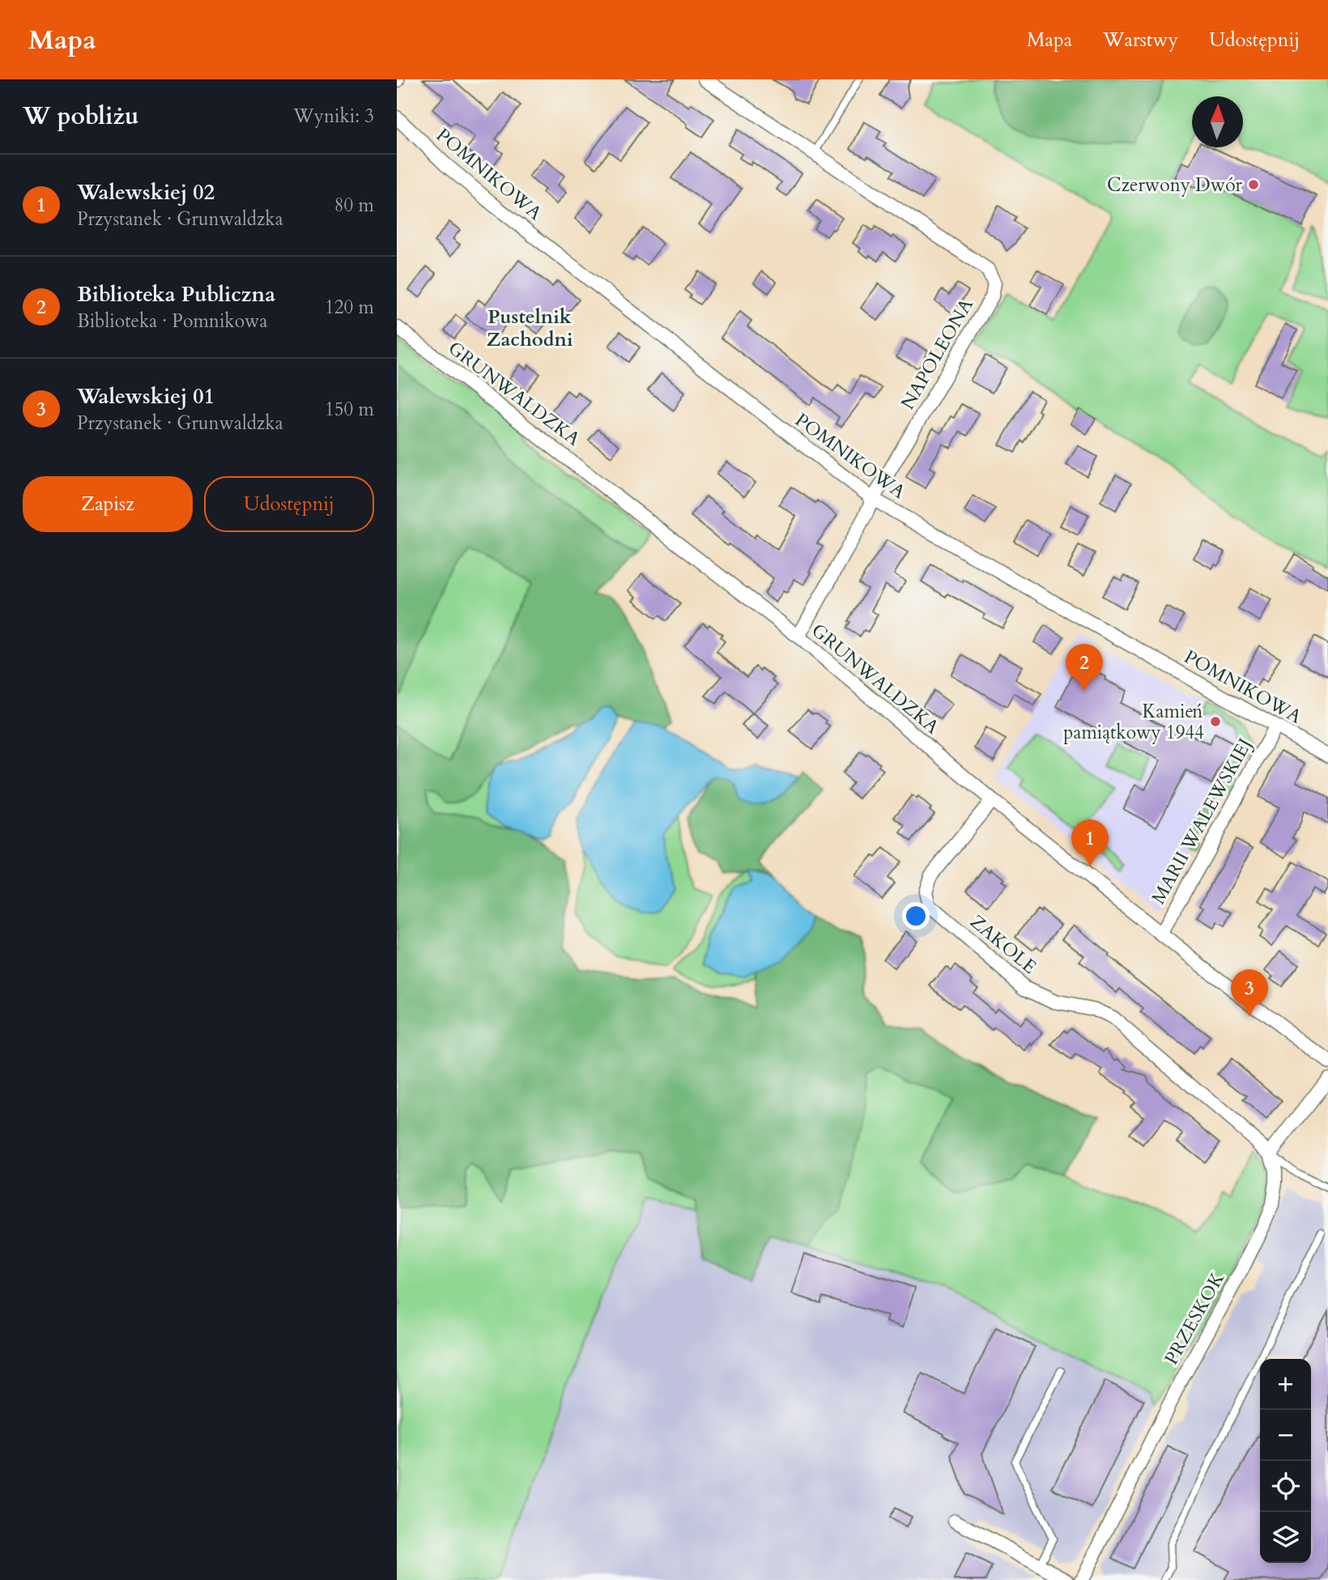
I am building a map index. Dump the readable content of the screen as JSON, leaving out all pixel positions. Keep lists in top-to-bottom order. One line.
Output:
{"streets":{"street":["POMNIKOWA","NAPOLEONA","GRUNWALDZKA","MARII WALEWSKIEJ","ZAKOLE","PRZESKOK"]},"crossings":[["POMNIKOWA","NAPOLEONA"],["POMNIKOWA","MARII WALEWSKIEJ"],["NAPOLEONA","GRUNWALDZKA"],["GRUNWALDZKA","MARII WALEWSKIEJ"],["GRUNWALDZKA","ZAKOLE"],["ZAKOLE","PRZESKOK"]],"districts":["Pustelnik Zachodni"],"places":["Czerwony Dwór","Kamień pamiątkowy 1944"],"north":"top","page":{"header":"Mapa","nav":["Mapa","Warstwy","Udostępnij"],"heading":["W pobliżu","Wyniki: 3"],"list":[{"mark":"1","name":"Walewskiej 02","note":"Przystanek · Grunwaldzka","value":"80 m"},{"mark":"2","name":"Biblioteka Publiczna","note":"Biblioteka · Pomnikowa","value":"120 m"},{"mark":"3","name":"Walewskiej 01","note":"Przystanek · Grunwaldzka","value":"150 m"}],"buttons":["Zapisz","Udostępnij"],"pins":["2","1","3"],"map_buttons":["+","−"]}}
